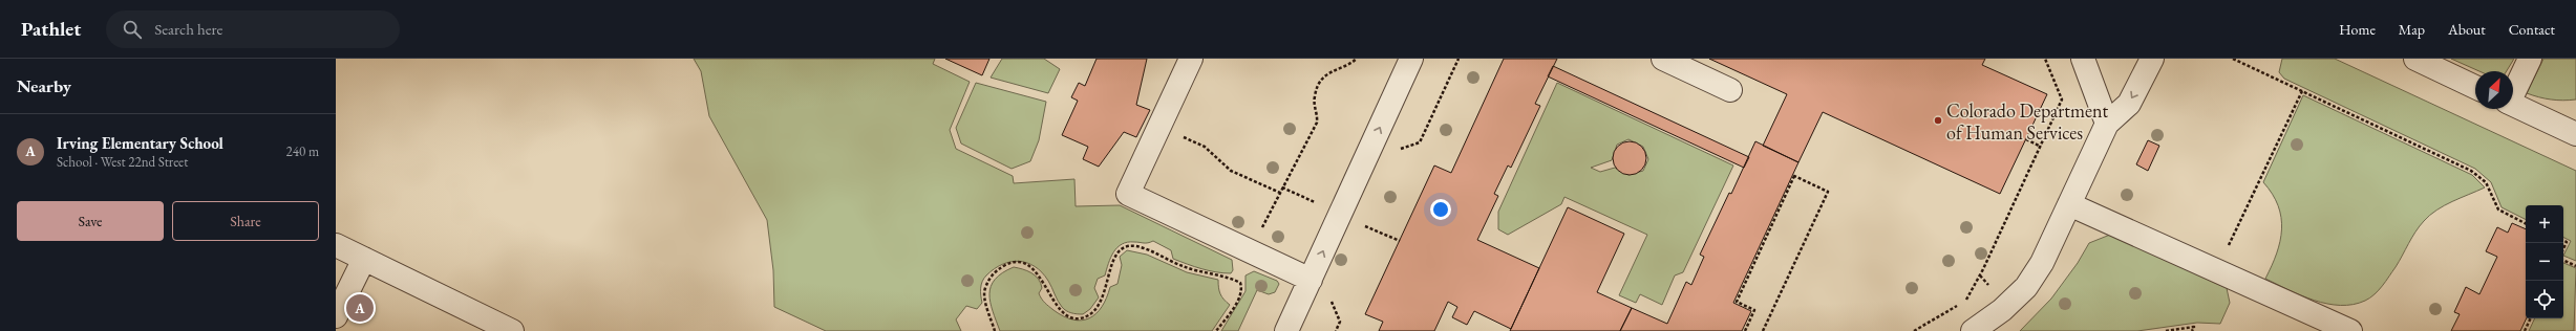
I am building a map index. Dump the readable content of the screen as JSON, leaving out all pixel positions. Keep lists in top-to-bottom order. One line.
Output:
{"places":["Colorado Department of Human Services"],"north":"top right","page":{"header":"Pathlet","search":"Search here","nav":["Home","Map","About","Contact"],"heading":"Nearby","list":[{"mark":"A","name":"Irving Elementary School","note":"School · West 22nd Street","value":"240 m"}],"buttons":["Save","Share"],"map_buttons":["+","−"],"pins":"A"}}
